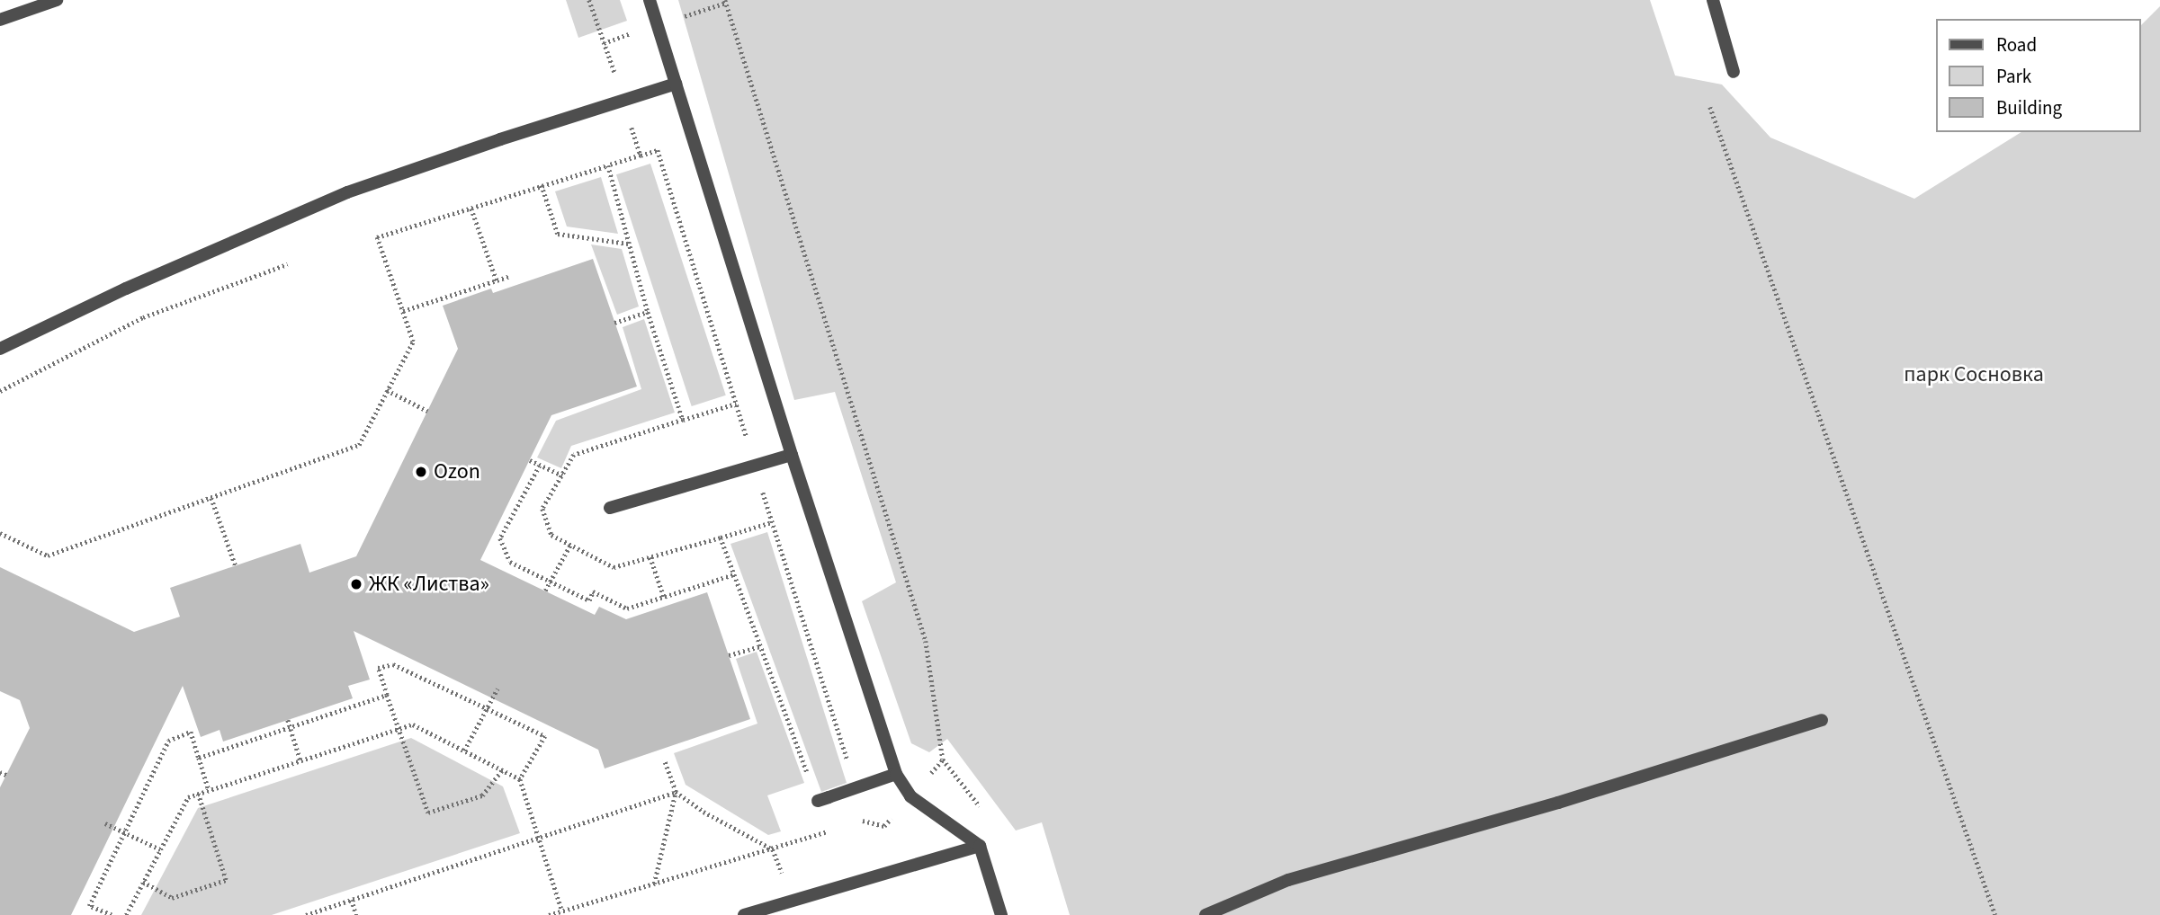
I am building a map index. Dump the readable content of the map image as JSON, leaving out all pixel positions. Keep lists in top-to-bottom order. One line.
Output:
{"parks":["парк Сосновка"],"places":["Ozon","ЖК «Листва»"],"legend":["Road","Park","Building"]}
